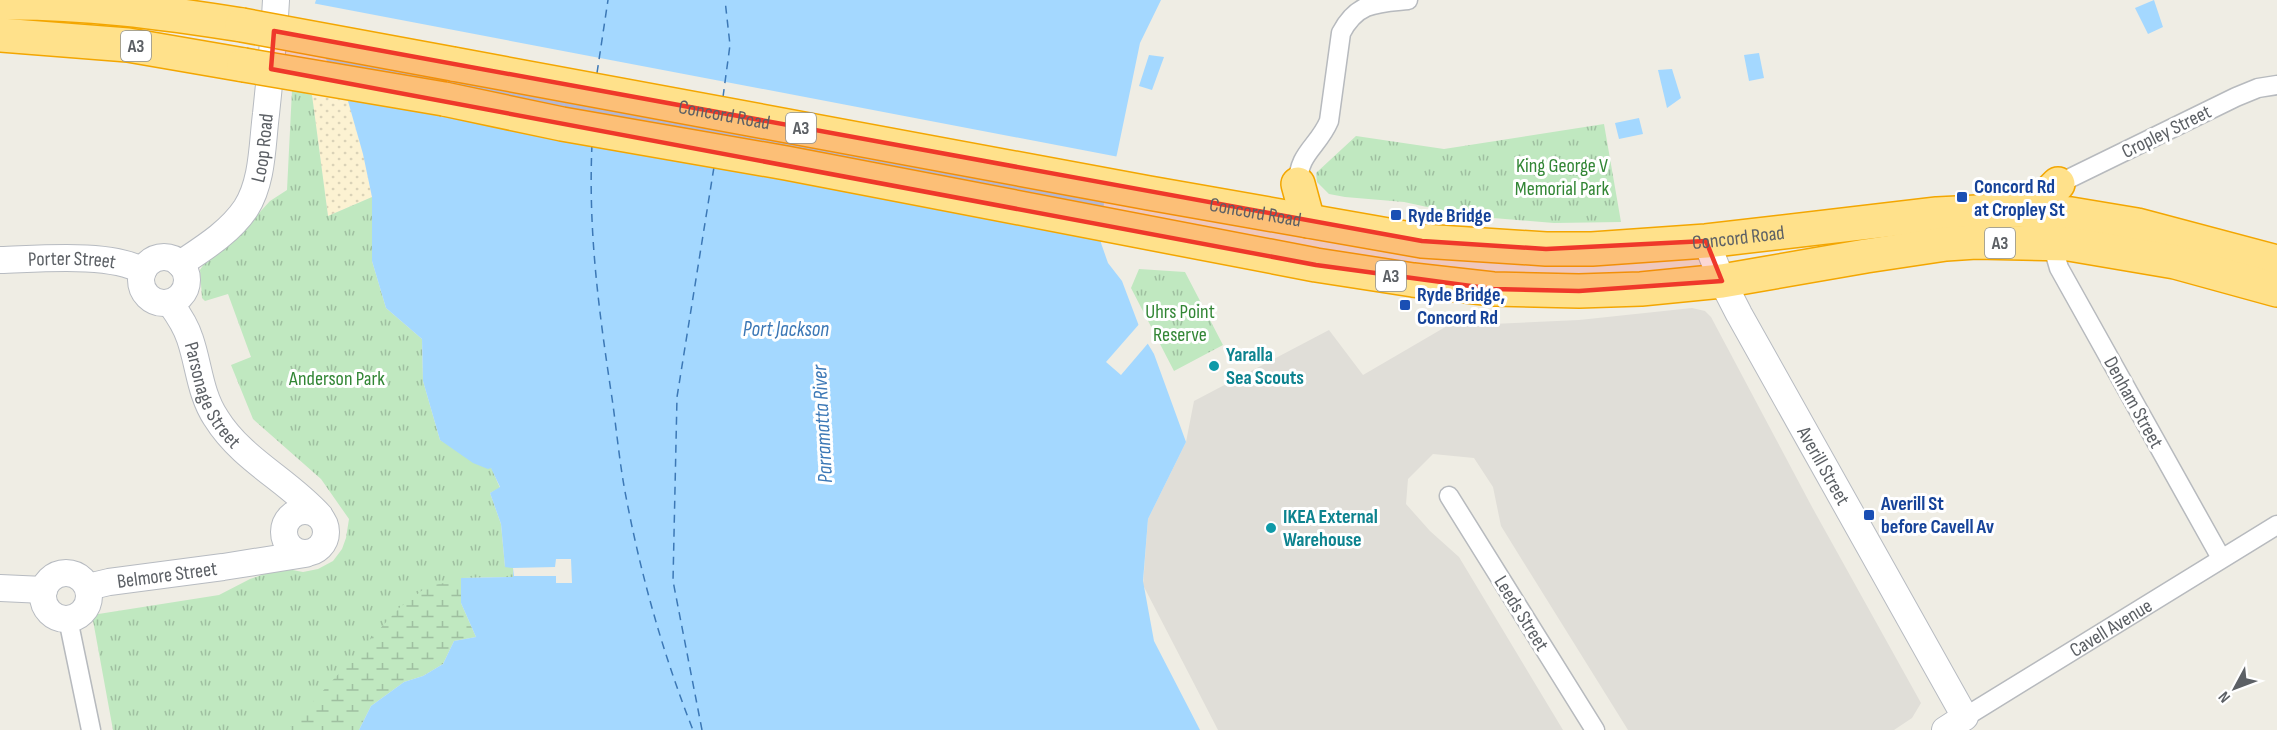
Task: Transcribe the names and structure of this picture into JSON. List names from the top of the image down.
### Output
{
  "streets": {
    "highway": ["A3", "Concord Road"],
    "main road": [
      "Loop Road",
      "Porter Street",
      "Parsonage Street",
      "Averill Street",
      "Belmore Street"
    ],
    "street": [
      "Cropley Street",
      "Denham Street",
      "Leeds Street",
      "Cavell Avenue"
    ]
  },
  "crossings": [
    ["A3", "Concord Road"],
    ["Concord Road", "Denham Street"],
    ["Concord Road", "Averill Street"],
    ["Loop Road", "Porter Street"],
    ["Loop Road", "Parsonage Street"],
    ["Porter Street", "Parsonage Street"],
    ["Parsonage Street", "Belmore Street"],
    ["Denham Street", "Cavell Avenue"],
    ["Averill Street", "Cavell Avenue"]
  ],
  "water": ["Port Jackson", "Parramatta River"],
  "parks": ["King George V Memorial Park", "Uhrs Point Reserve", "Anderson Park"],
  "places": {
    "transit": [
      "Concord Rd at Cropley St",
      "Ryde Bridge",
      "Ryde Bridge, Concord Rd",
      "Averill St before Cavell Av"
    ],
    "other": ["Yaralla Sea Scouts", "IKEA External Warehouse"]
  },
  "north": "bottom left"
}
